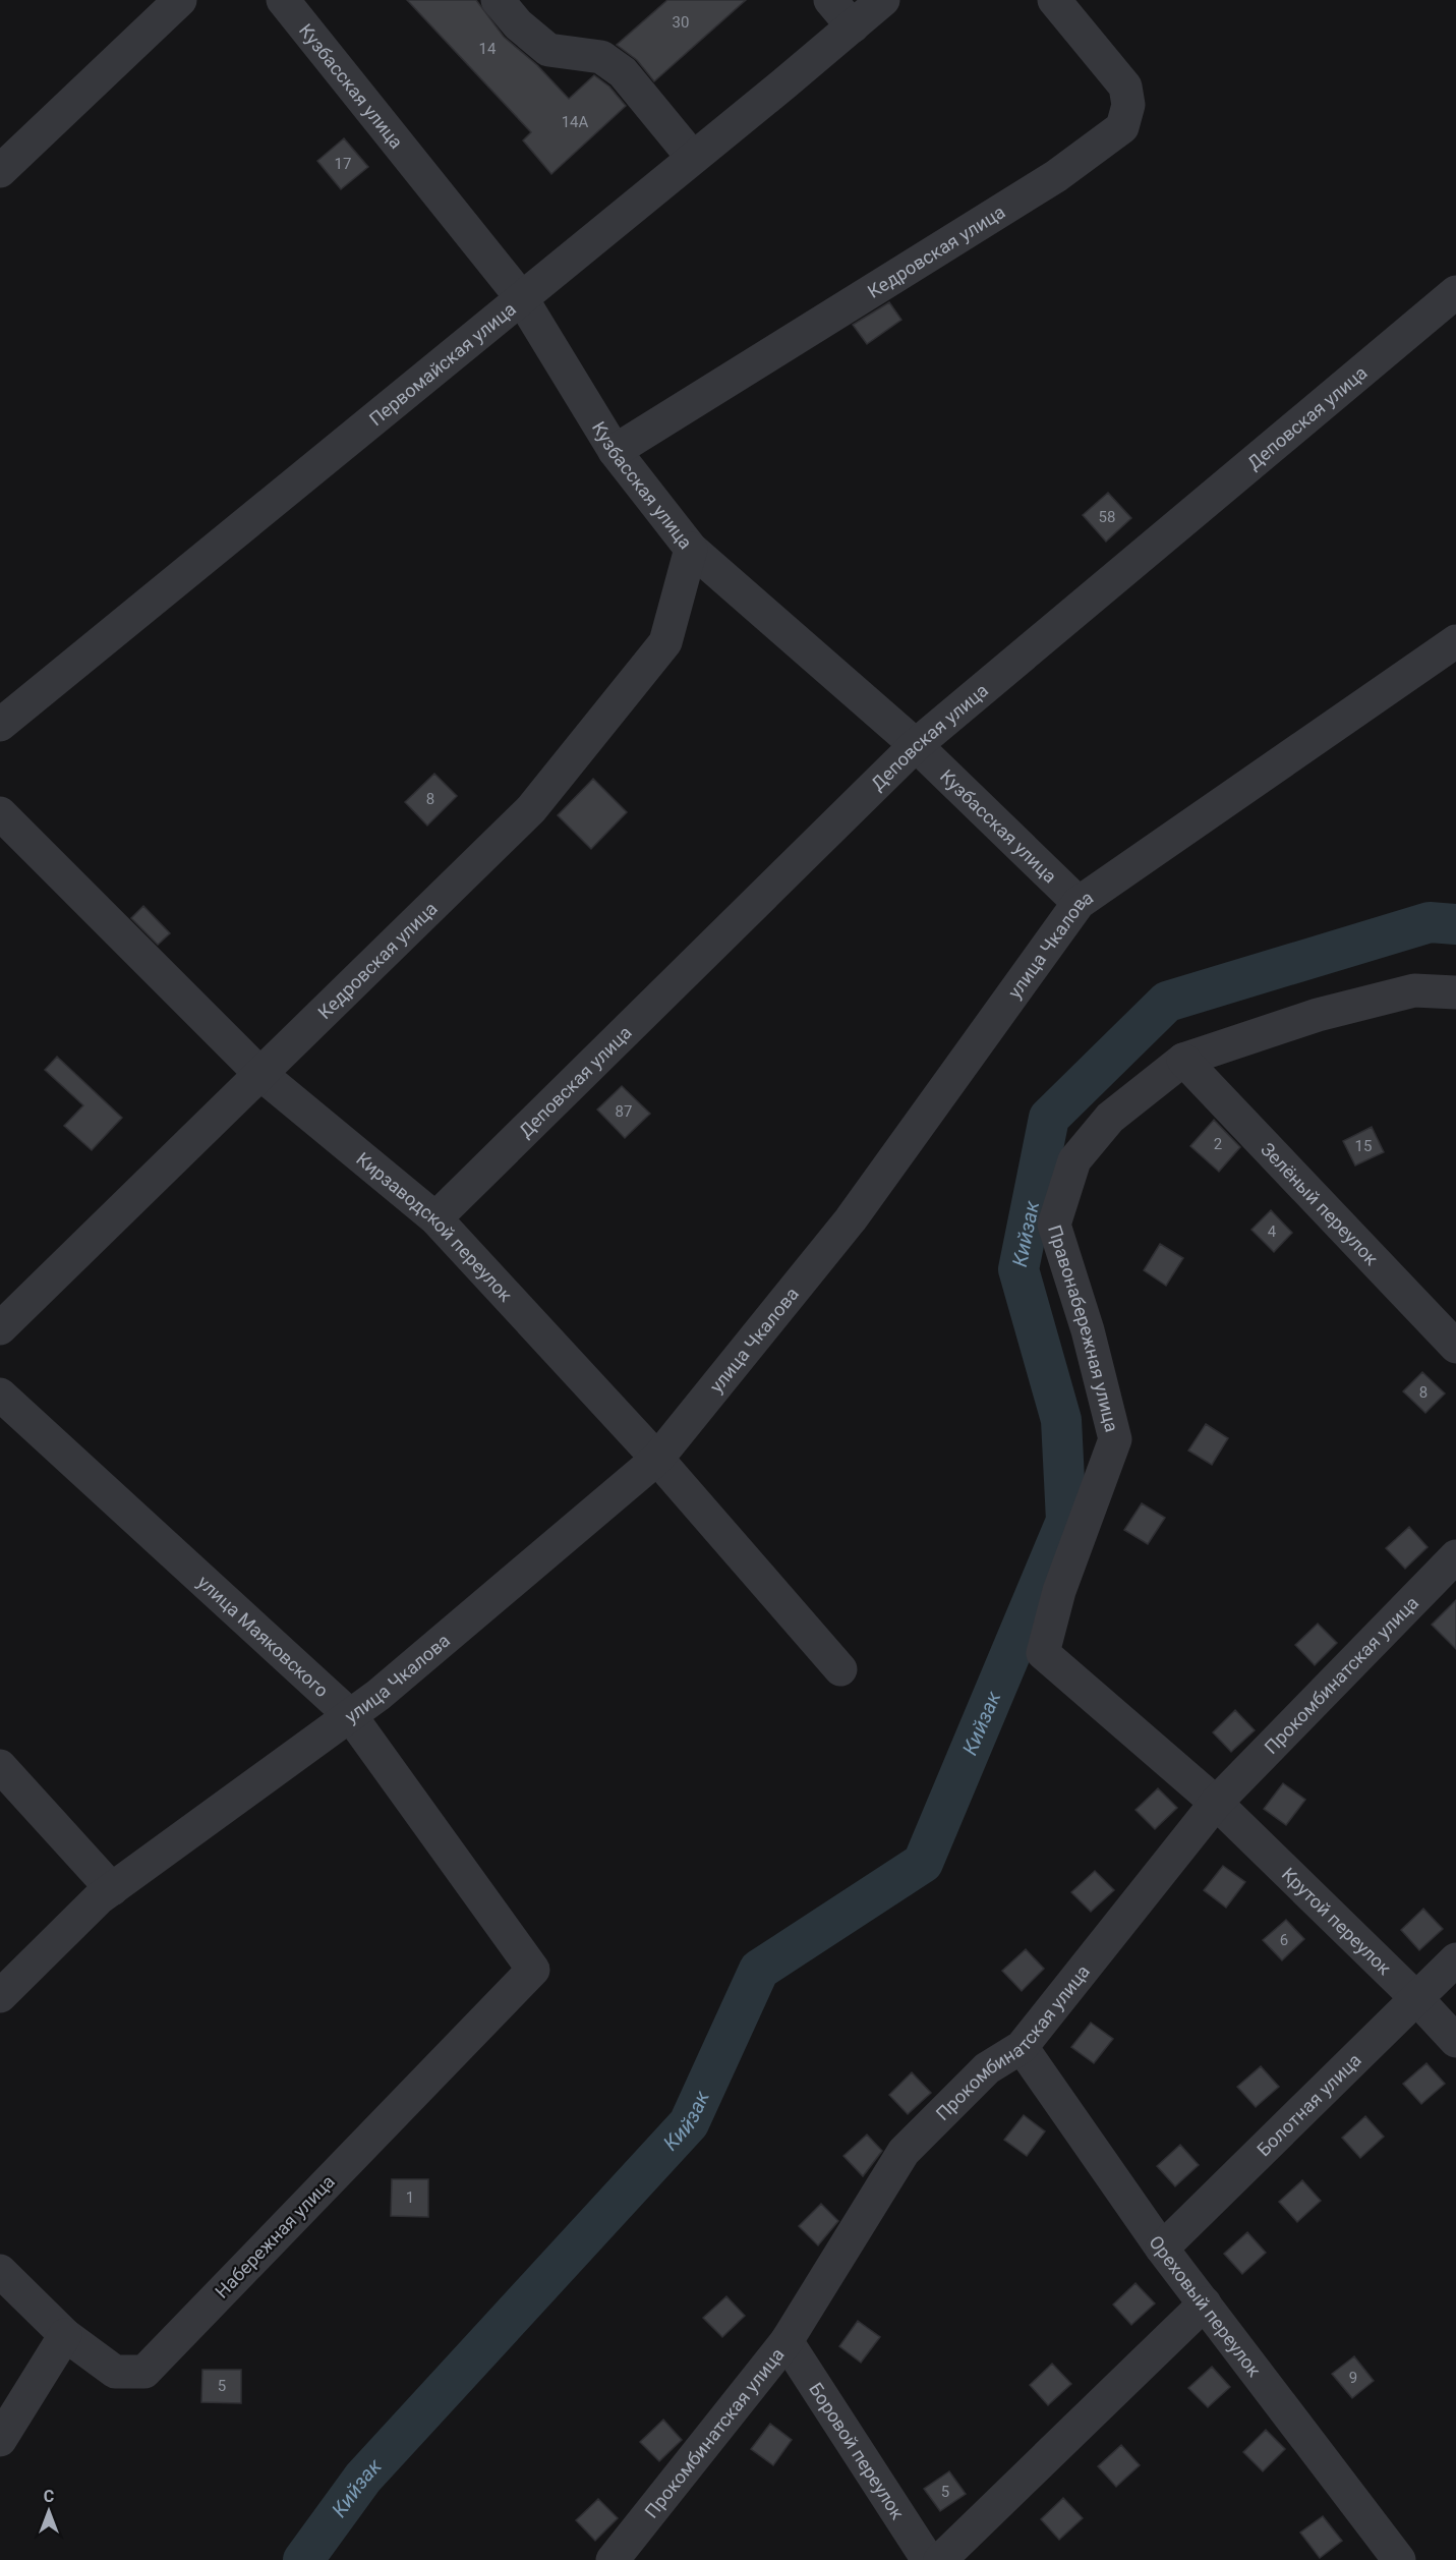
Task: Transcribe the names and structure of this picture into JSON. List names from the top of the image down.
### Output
{
  "streets": {
    "street": [
      "Кузбасская улица",
      "Кедровская улица",
      "Первомайская улица",
      "Деповская улица",
      "улица Чкалова",
      "Зелёный переулок",
      "Кирзаводской переулок",
      "Правонабережная улица",
      "улица Маяковского",
      "Прокомбинатская улица",
      "Крутой переулок",
      "Болотная улица",
      "Набережная улица",
      "Ореховый переулок",
      "Боровой переулок"
    ]
  },
  "crossings": [
    ["Кузбасская улица", "Кедровская улица"],
    ["Кузбасская улица", "Первомайская улица"],
    ["Кузбасская улица", "Деповская улица"],
    ["Кузбасская улица", "улица Чкалова"],
    ["Кедровская улица", "Кирзаводской переулок"],
    ["Деповская улица", "Кирзаводской переулок"],
    ["улица Чкалова", "Кирзаводской переулок"],
    ["улица Чкалова", "улица Маяковского"],
    ["Зелёный переулок", "Правонабережная улица"],
    ["Правонабережная улица", "Прокомбинатская улица"],
    ["Правонабережная улица", "Крутой переулок"],
    ["улица Маяковского", "Набережная улица"],
    ["Прокомбинатская улица", "Крутой переулок"],
    ["Прокомбинатская улица", "Ореховый переулок"],
    ["Прокомбинатская улица", "Боровой переулок"],
    ["Крутой переулок", "Болотная улица"],
    ["Болотная улица", "Ореховый переулок"]
  ],
  "water": ["Кийзак"],
  "house_numbers": [
    "30",
    "14",
    "14А",
    "17",
    "58",
    "8",
    "87",
    "2",
    "15",
    "4",
    "8",
    "6",
    "1",
    "9",
    "5",
    "5"
  ],
  "north": "top"
}
